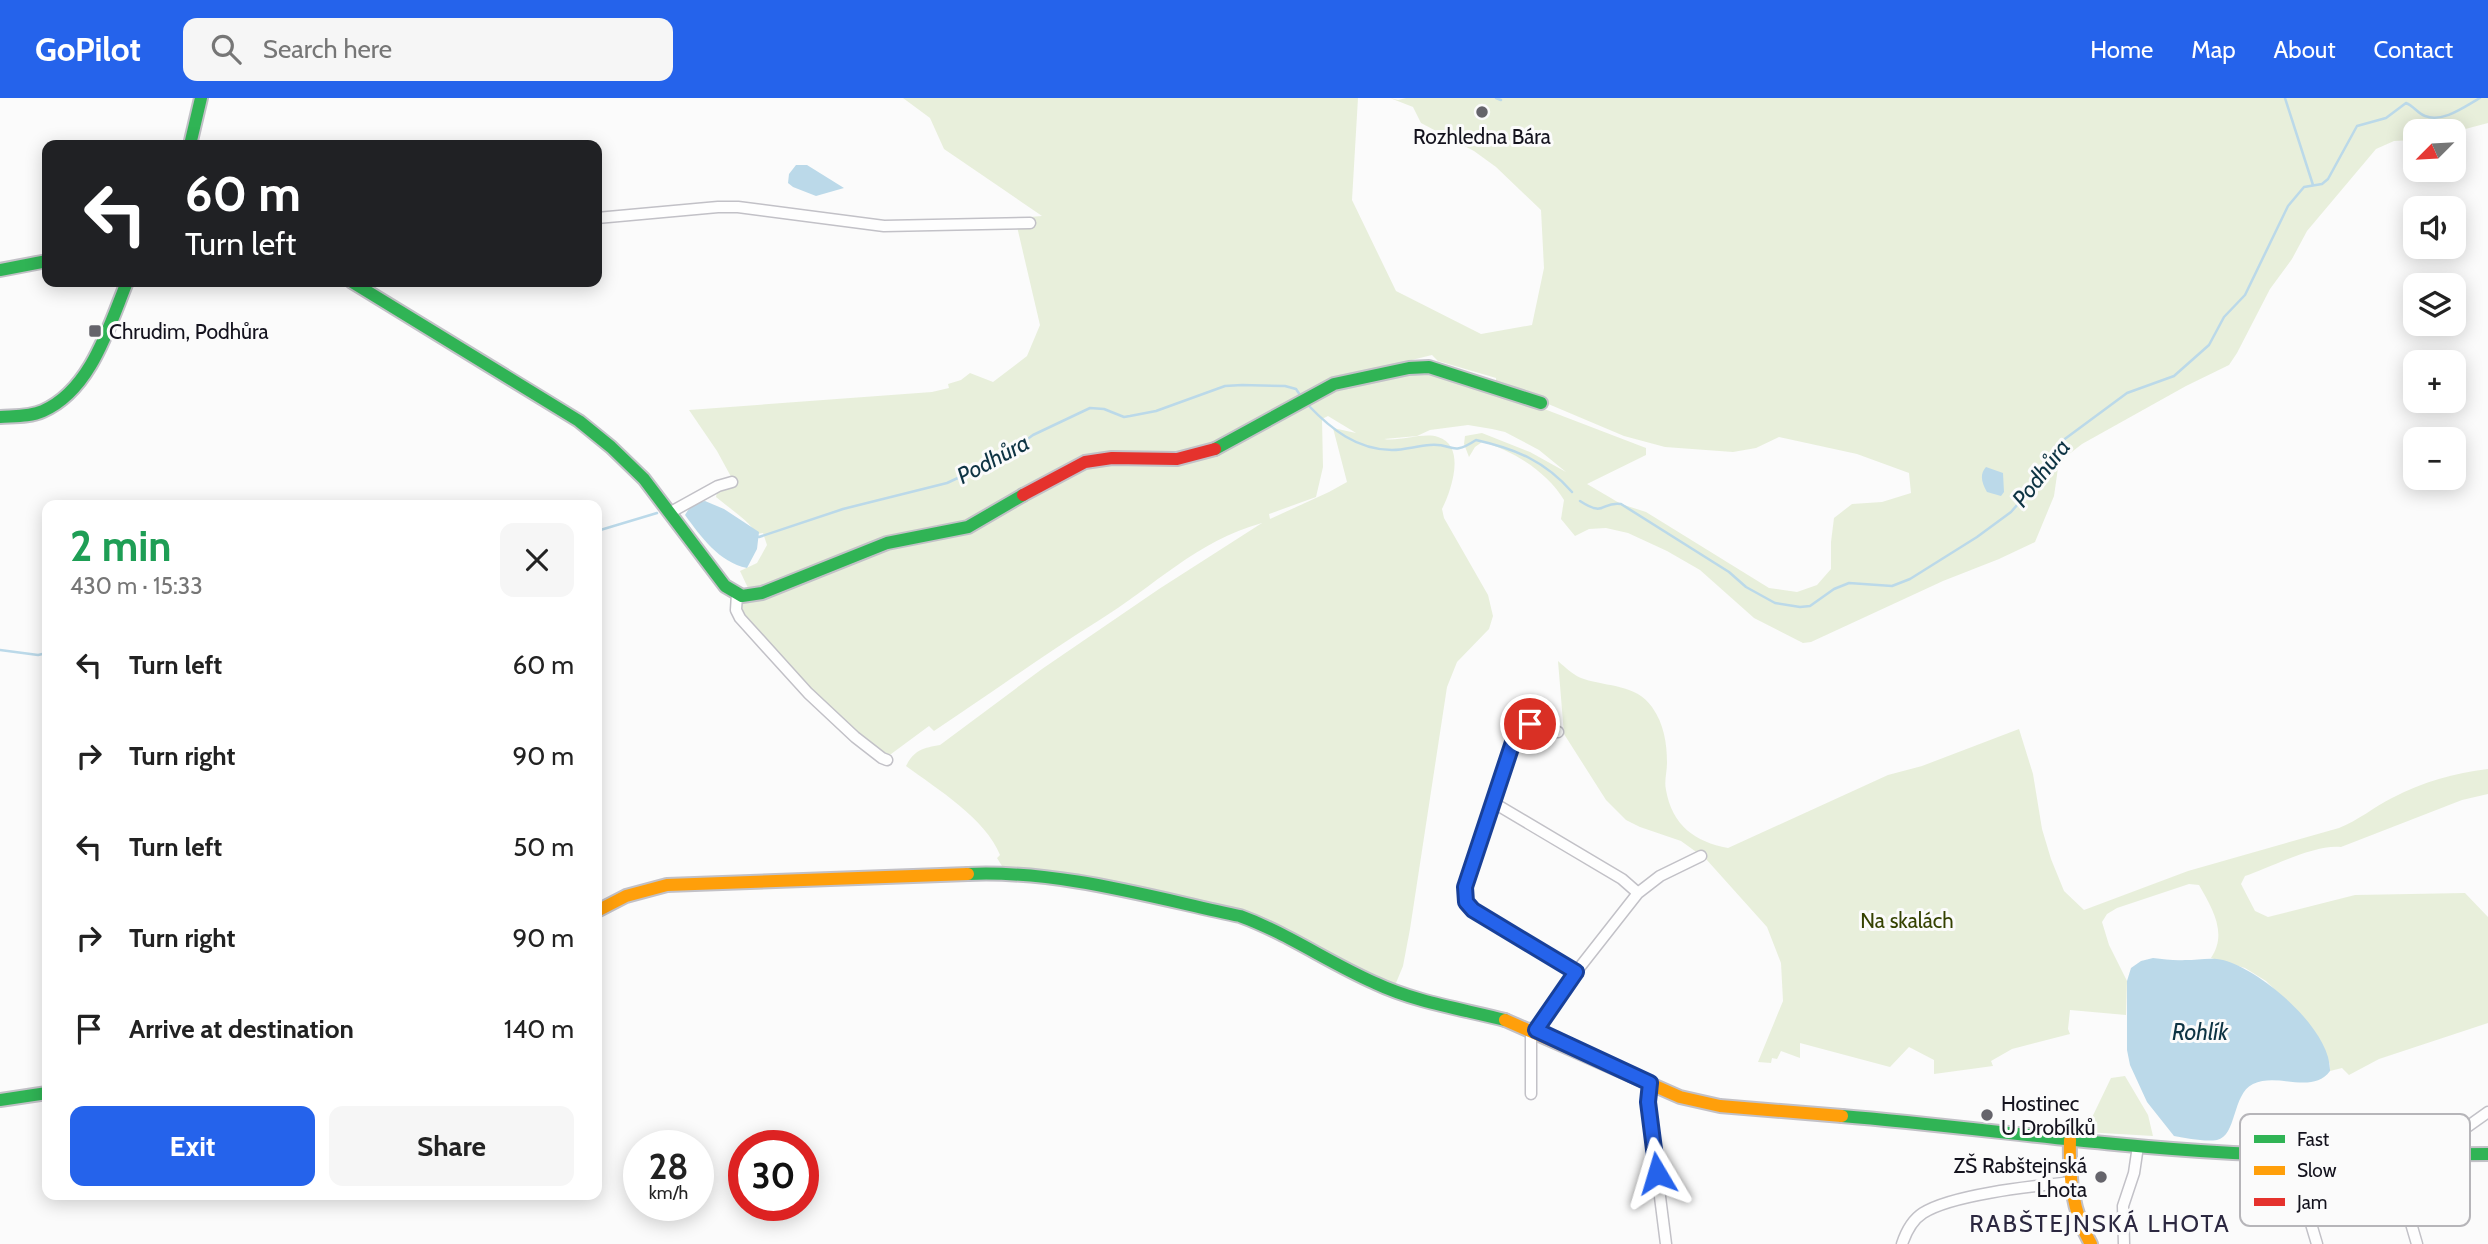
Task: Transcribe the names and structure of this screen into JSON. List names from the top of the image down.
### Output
{
  "districts": ["RABŠTEJNSKÁ LHOTA"],
  "water": ["Podhůra", "Rohlík"],
  "parks": ["Na skalách"],
  "places": {
    "other": ["Rozhledna Bára", "Hostinec U Drobílků", "ZŠ Rabštejnská Lhota"],
    "transit": ["Chrudim, Podhůra"]
  },
  "legend": ["Fast", "Slow", "Jam"],
  "north": "bottom left",
  "page": {
    "header": "GoPilot",
    "search": "Search here",
    "nav": [
      "Home",
      "Map",
      "About",
      "Contact"
    ],
    "map_buttons": ["+", "−"],
    "turn": ["60 m", "Turn left"],
    "heading": ["2 min", "430 m · 15:33"],
    "list": [
      {
        "name": "Turn left",
        "value": "60 m"
      },
      {
        "name": "Turn right",
        "value": "90 m"
      },
      {
        "name": "Turn left",
        "value": "50 m"
      },
      {
        "name": "Turn right",
        "value": "90 m"
      },
      {
        "name": "Arrive at destination",
        "value": "140 m"
      }
    ],
    "buttons": ["Exit", "Share"],
    "speed": "28 km/h",
    "limit": "30"
  }
}
